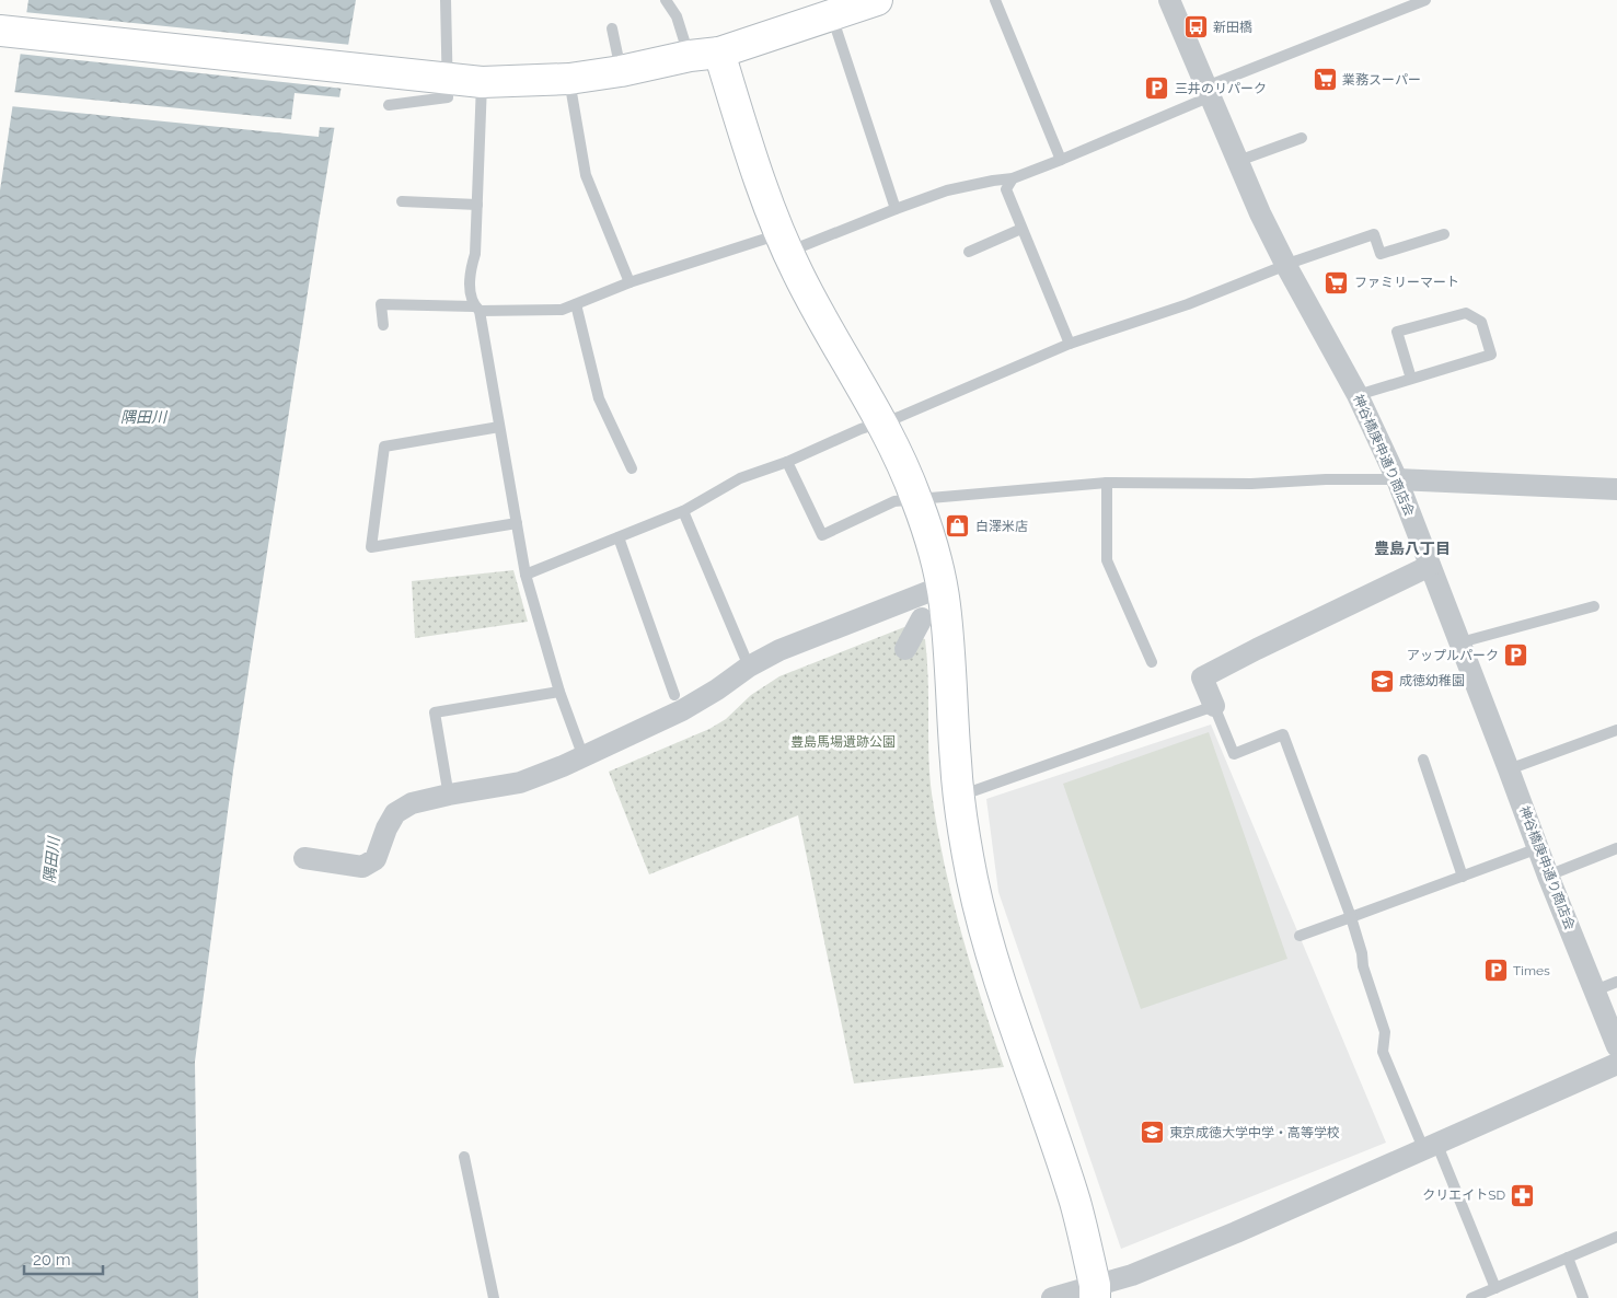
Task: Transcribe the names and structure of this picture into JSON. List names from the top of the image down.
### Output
{
  "streets": {
    "street": ["神谷橋庚申通り商店会"]
  },
  "districts": ["豊島八丁目"],
  "water": ["隅田川"],
  "parks": ["豊島馬場遺跡公園"],
  "places": {
    "bus stop": ["新田橋"],
    "supermarket": ["業務スーパー", "ファミリーマート"],
    "parking": ["三井のリパーク", "アップルパーク", "Times"],
    "shop": ["白澤米店"],
    "school or university": ["成徳幼稚園", "東京成徳大学中学・高等学校"],
    "pharmacy": ["クリエイトSD"]
  },
  "scale_bar": "20 m"
}
